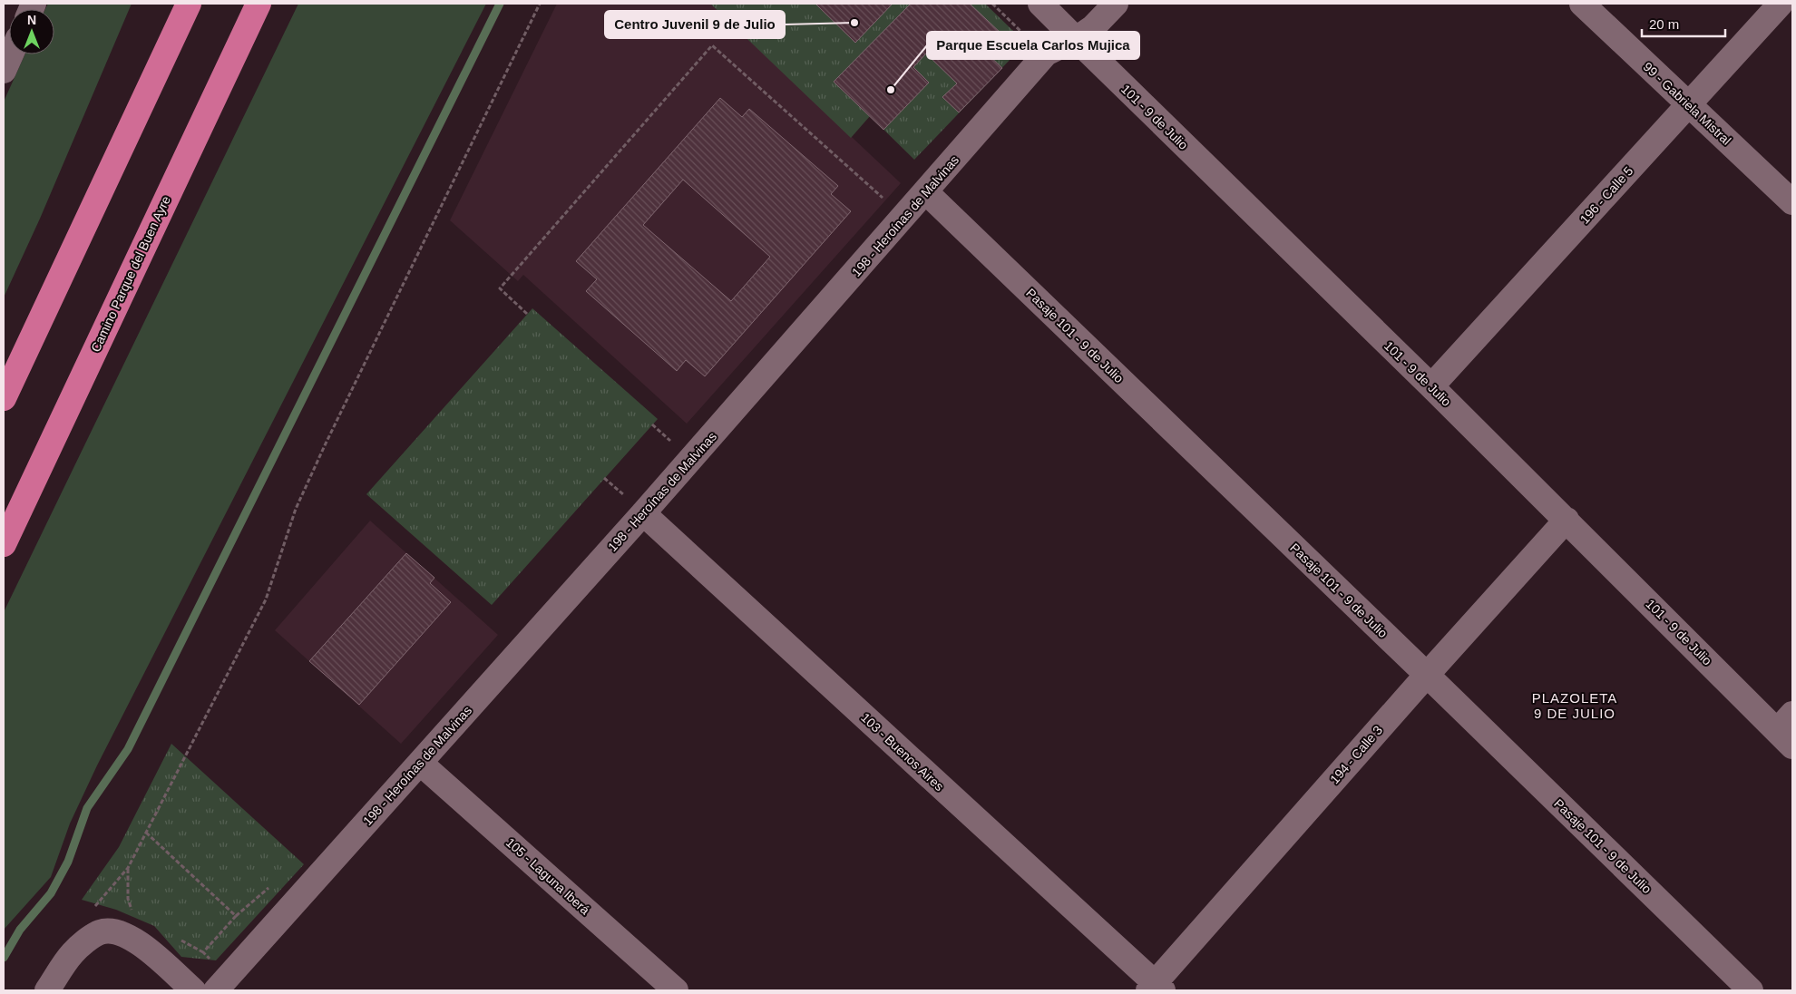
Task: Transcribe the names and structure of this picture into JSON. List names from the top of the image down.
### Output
{
  "streets": {
    "highway": ["Camino Parque del Buen Ayre"],
    "street": [
      "99 - Gabriela Mistral",
      "101 - 9 de Julio",
      "196 - Calle 5",
      "198 - Heroínas de Malvinas",
      "Pasaje 101 - 9 de Julio",
      "103 - Buenos Aires",
      "194 - Calle 3",
      "105 - Laguna Iberá"
    ]
  },
  "crossings": [
    ["99 - Gabriela Mistral", "196 - Calle 5"],
    ["101 - 9 de Julio", "196 - Calle 5"],
    ["101 - 9 de Julio", "198 - Heroínas de Malvinas"],
    ["101 - 9 de Julio", "194 - Calle 3"],
    ["198 - Heroínas de Malvinas", "Pasaje 101 - 9 de Julio"],
    ["198 - Heroínas de Malvinas", "103 - Buenos Aires"],
    ["198 - Heroínas de Malvinas", "105 - Laguna Iberá"],
    ["Pasaje 101 - 9 de Julio", "194 - Calle 3"],
    ["103 - Buenos Aires", "194 - Calle 3"]
  ],
  "districts": ["PLAZOLETA 9 DE JULIO"],
  "places": ["Centro Juvenil 9 de Julio", "Parque Escuela Carlos Mujica"],
  "scale_bar": "20 m",
  "north": "top"
}
